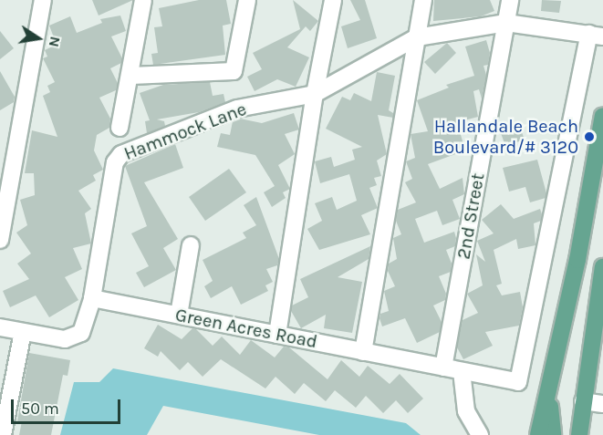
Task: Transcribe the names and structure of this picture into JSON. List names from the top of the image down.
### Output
{
  "streets": {
    "street": ["Hammock Lane", "2nd Street", "Green Acres Road"]
  },
  "crossings": [
    ["Hammock Lane", "2nd Street"],
    ["Hammock Lane", "Green Acres Road"],
    ["2nd Street", "Green Acres Road"]
  ],
  "places": ["Hallandale Beach Boulevard/# 3120"],
  "scale_bar": "50 m",
  "north": "right"
}
